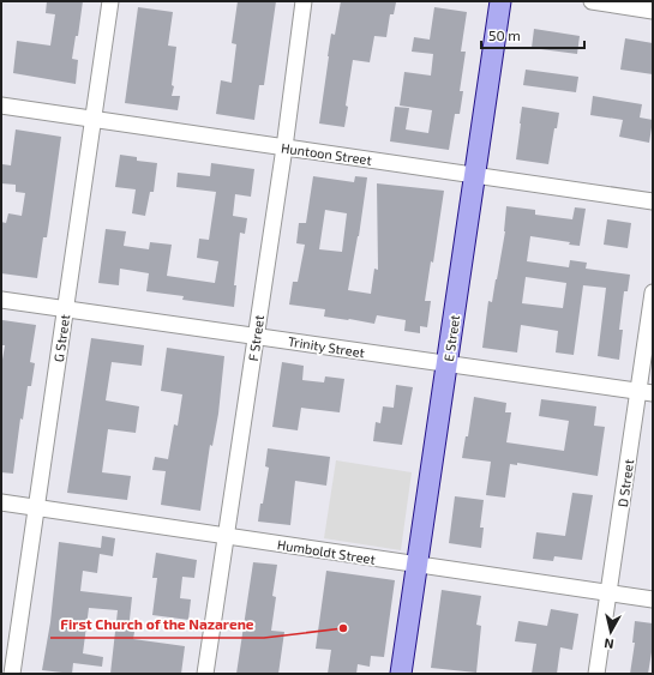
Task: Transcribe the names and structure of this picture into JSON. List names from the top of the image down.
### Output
{
  "streets": {
    "main road": ["E Street"],
    "street": [
      "Huntoon Street",
      "G Street",
      "F Street",
      "Trinity Street",
      "D Street",
      "Humboldt Street"
    ]
  },
  "crossings": [
    ["Huntoon Street", "G Street"],
    ["Huntoon Street", "F Street"],
    ["Huntoon Street", "E Street"],
    ["G Street", "Trinity Street"],
    ["G Street", "Humboldt Street"],
    ["F Street", "Trinity Street"],
    ["F Street", "Humboldt Street"],
    ["E Street", "Trinity Street"],
    ["E Street", "Humboldt Street"],
    ["Trinity Street", "D Street"],
    ["D Street", "Humboldt Street"]
  ],
  "places": ["First Church of the Nazarene"],
  "scale_bar": "50 m",
  "north": "bottom"
}
